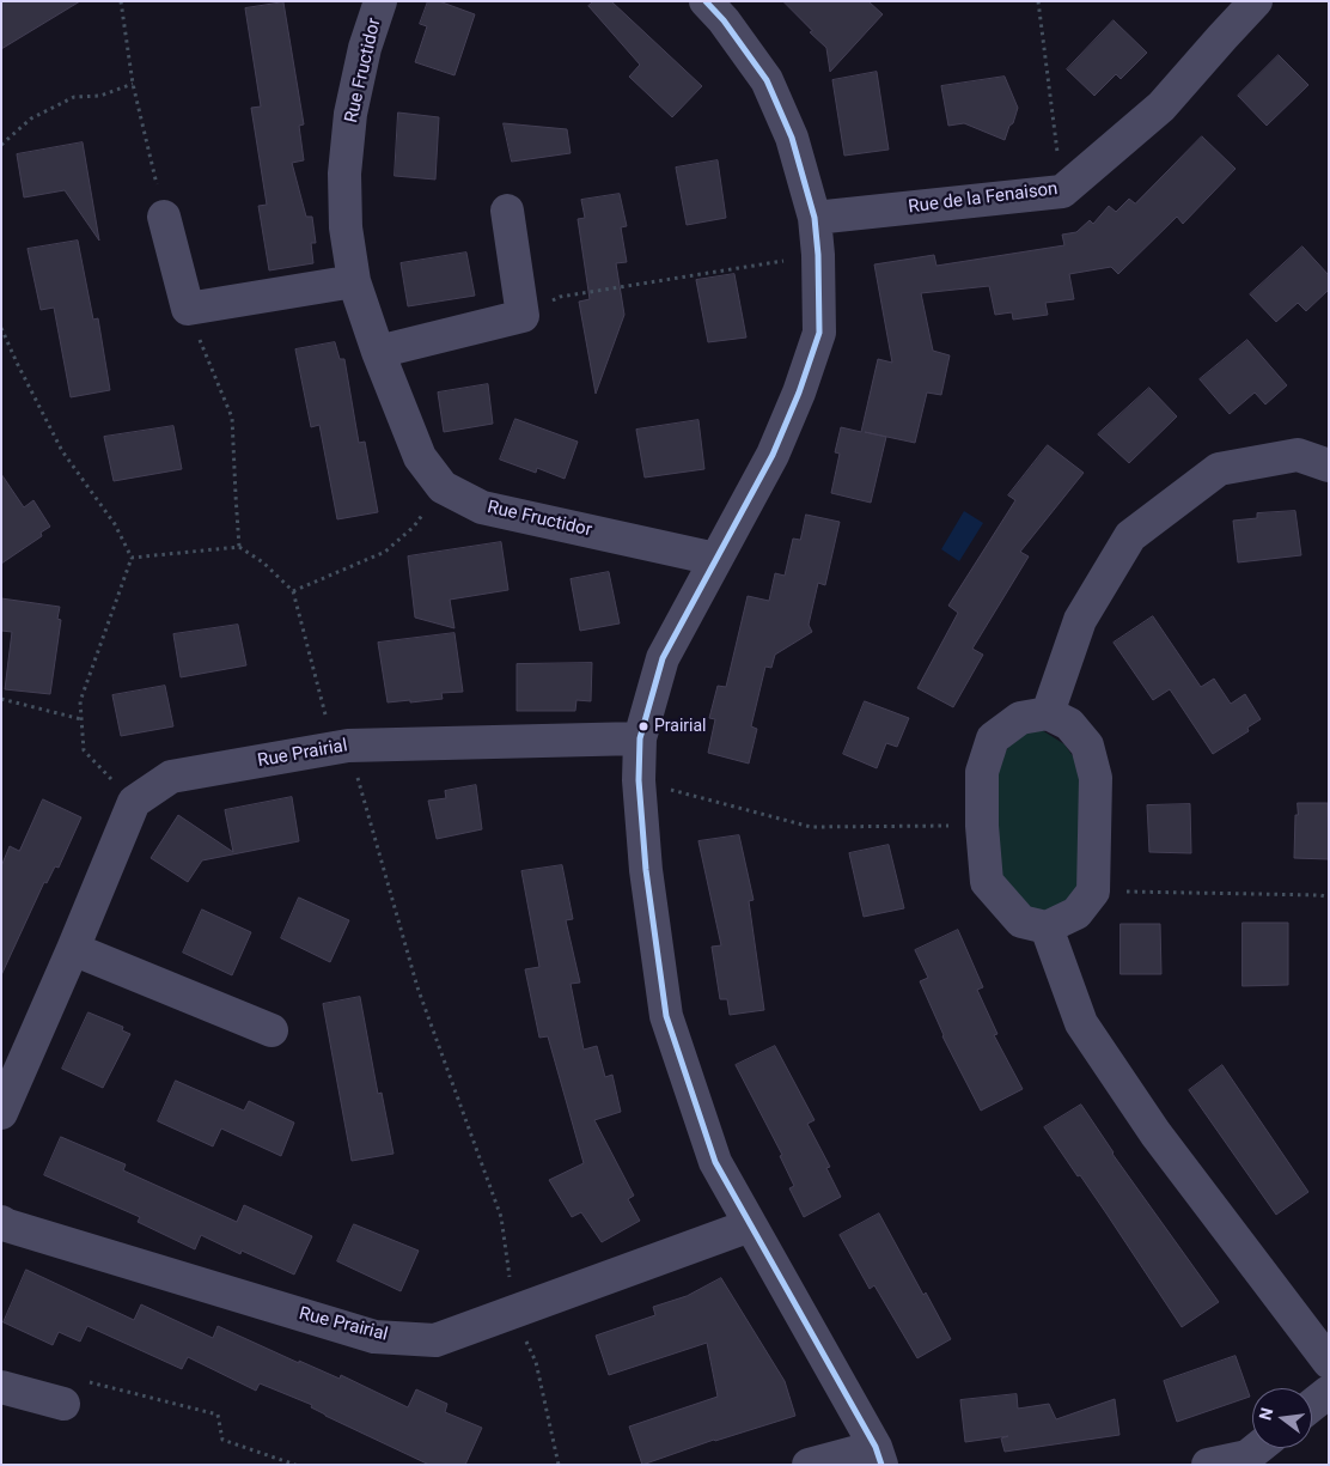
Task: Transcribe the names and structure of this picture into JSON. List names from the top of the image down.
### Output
{
  "streets": {
    "street": ["Rue Fructidor", "Rue de la Fenaison", "Rue Prairial"]
  },
  "places": ["Prairial"],
  "north": "left"
}
